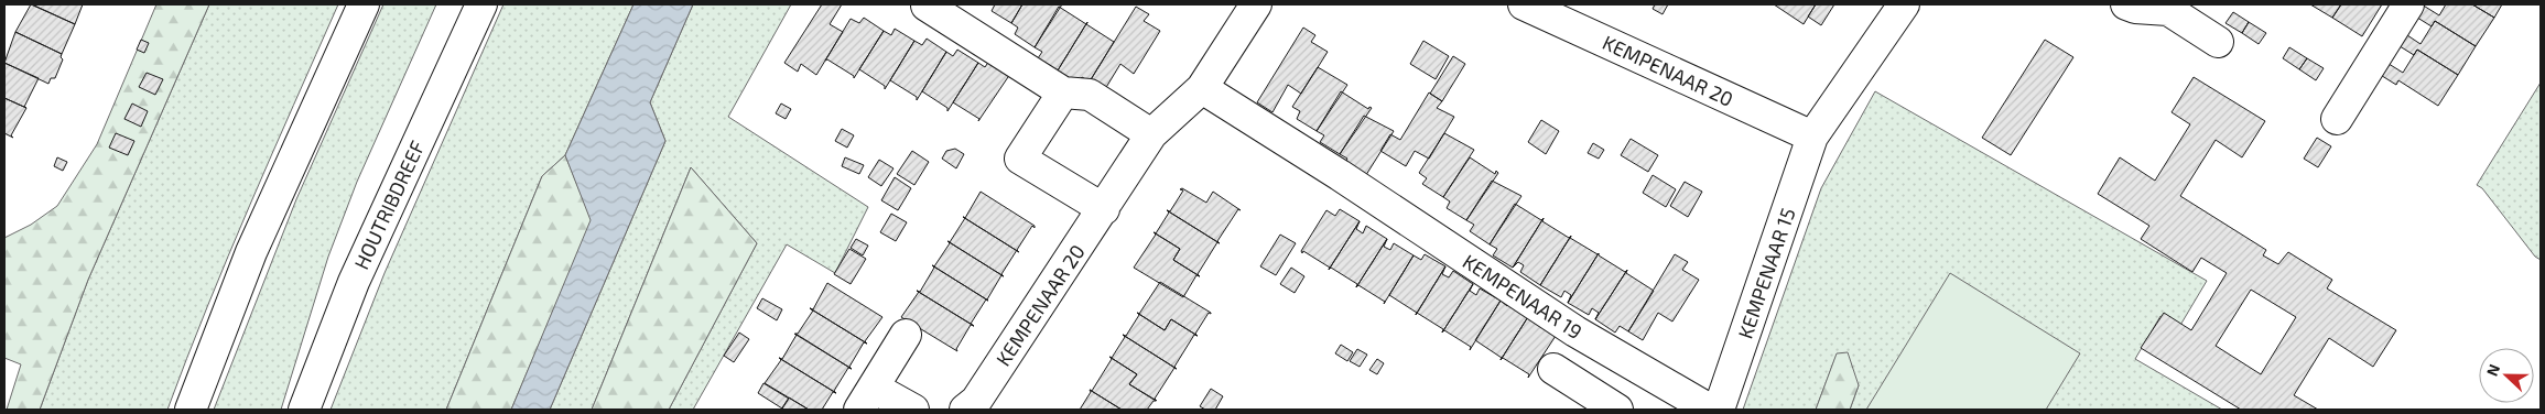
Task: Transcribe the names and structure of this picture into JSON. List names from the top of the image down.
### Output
{
  "streets": {
    "street": [
      "KEMPENAAR 20",
      "HOUTRIBDREEF",
      "KEMPENAAR 15",
      "KEMPENAAR 19"
    ]
  },
  "crossings": [
    ["KEMPENAAR 20", "KEMPENAAR 15"],
    ["KEMPENAAR 20", "KEMPENAAR 19"]
  ],
  "north": "left"
}
